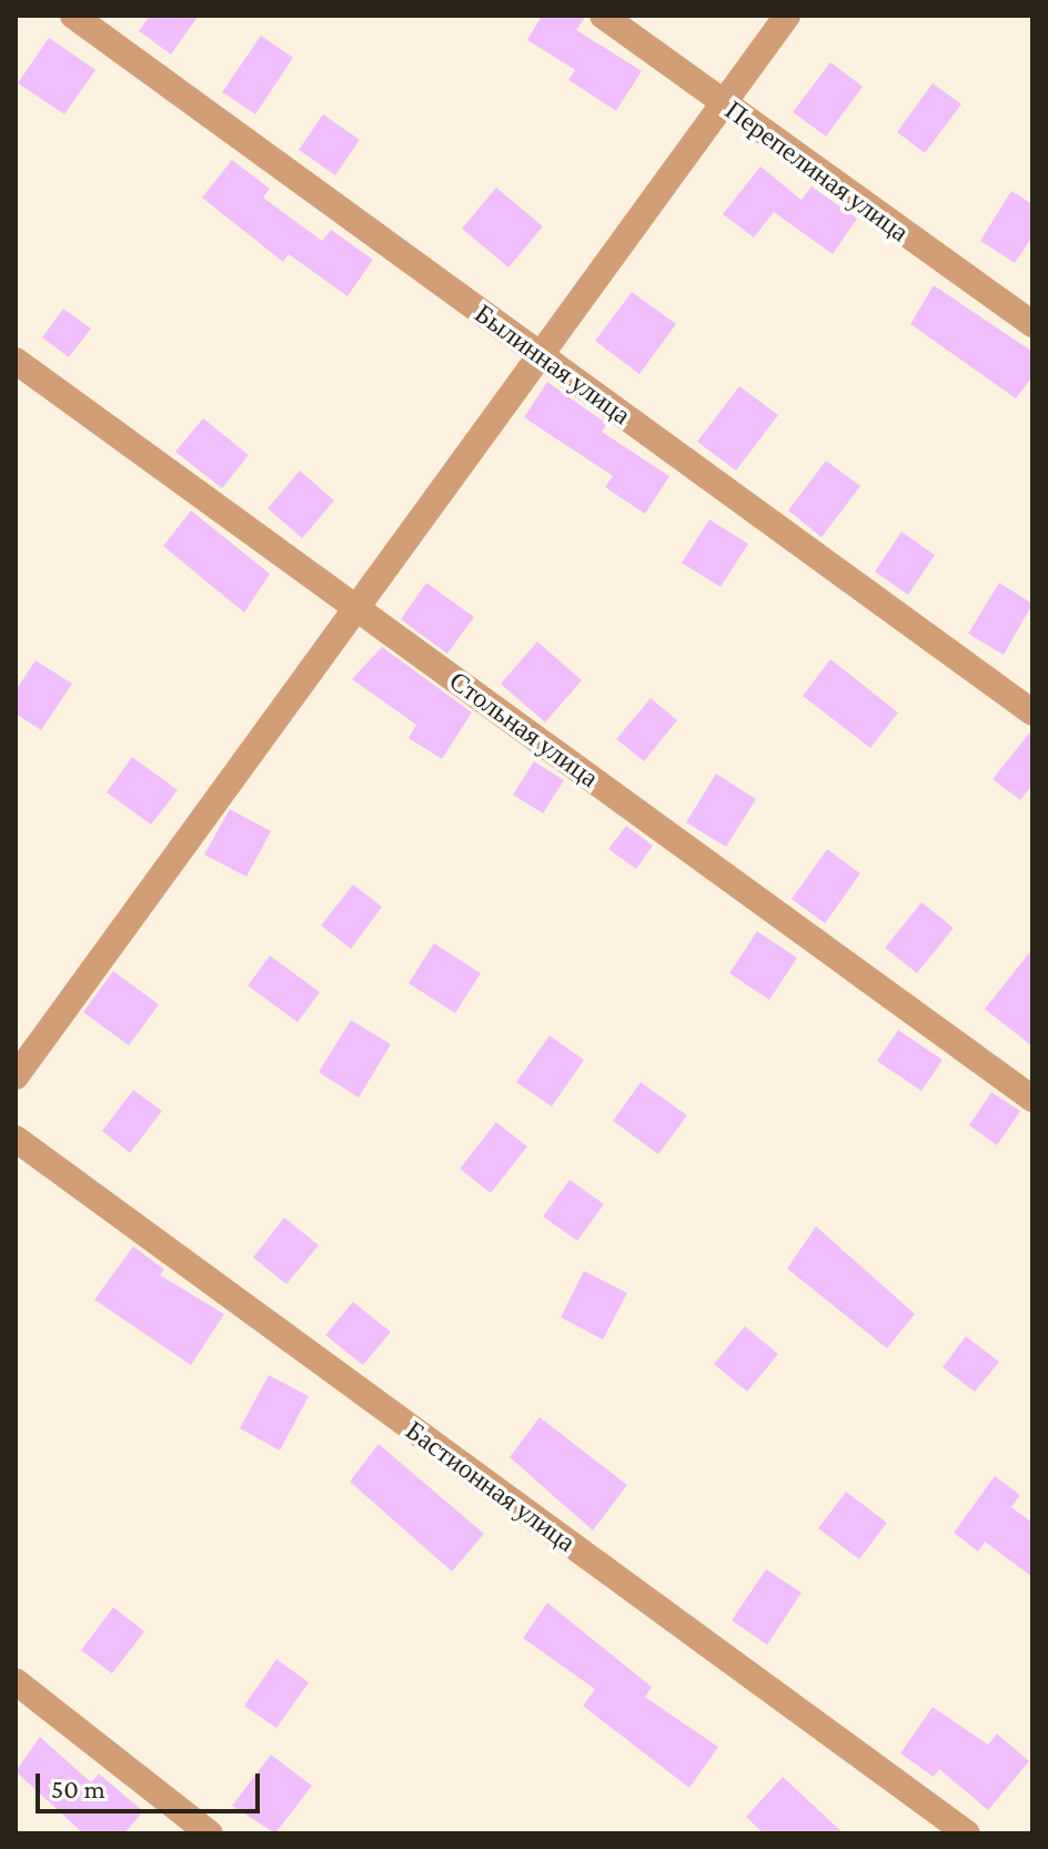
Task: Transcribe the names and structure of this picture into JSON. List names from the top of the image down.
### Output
{
  "streets": {
    "street": [
      "Перепелиная улица",
      "Былинная улица",
      "Стольная улица",
      "Бастионная улица"
    ]
  },
  "scale_bar": "50 m"
}
